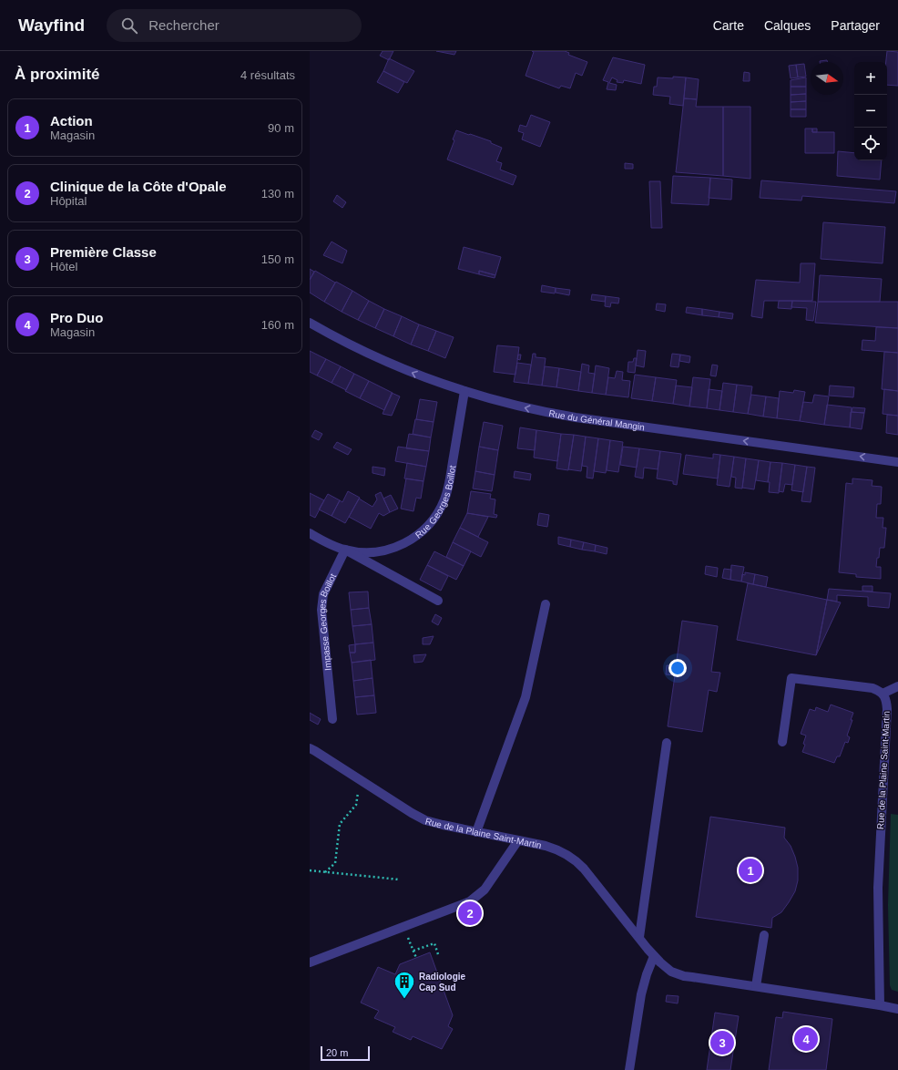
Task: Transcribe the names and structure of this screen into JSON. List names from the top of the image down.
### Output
{
  "streets": {
    "street": [
      "Rue du Général Mangin",
      "Rue Georges Boillot",
      "Impasse Georges Boillot",
      "Rue de la Plaine Saint-Martin"
    ]
  },
  "crossings": [
    ["Rue du Général Mangin", "Rue Georges Boillot"],
    ["Rue Georges Boillot", "Impasse Georges Boillot"]
  ],
  "one_way": ["Rue du Général Mangin"],
  "places": {
    "building": ["Radiologie Cap Sud"]
  },
  "scale_bar": "20 m",
  "north": "right",
  "page": {
    "header": "Wayfind",
    "search": "Rechercher",
    "nav": ["Carte", "Calques", "Partager"],
    "heading": ["À proximité", "4 résultats"],
    "map_buttons": ["+", "−"],
    "list": [
      {
        "mark": "1",
        "name": "Action",
        "note": "Magasin",
        "value": "90 m"
      },
      {
        "mark": "2",
        "name": "Clinique de la Côte d'Opale",
        "note": "Hôpital",
        "value": "130 m"
      },
      {
        "mark": "3",
        "name": "Première Classe",
        "note": "Hôtel",
        "value": "150 m"
      },
      {
        "mark": "4",
        "name": "Pro Duo",
        "note": "Magasin",
        "value": "160 m"
      }
    ],
    "pins": [
      "1",
      "2",
      "4",
      "3"
    ],
    "scale": "20 m"
  }
}
